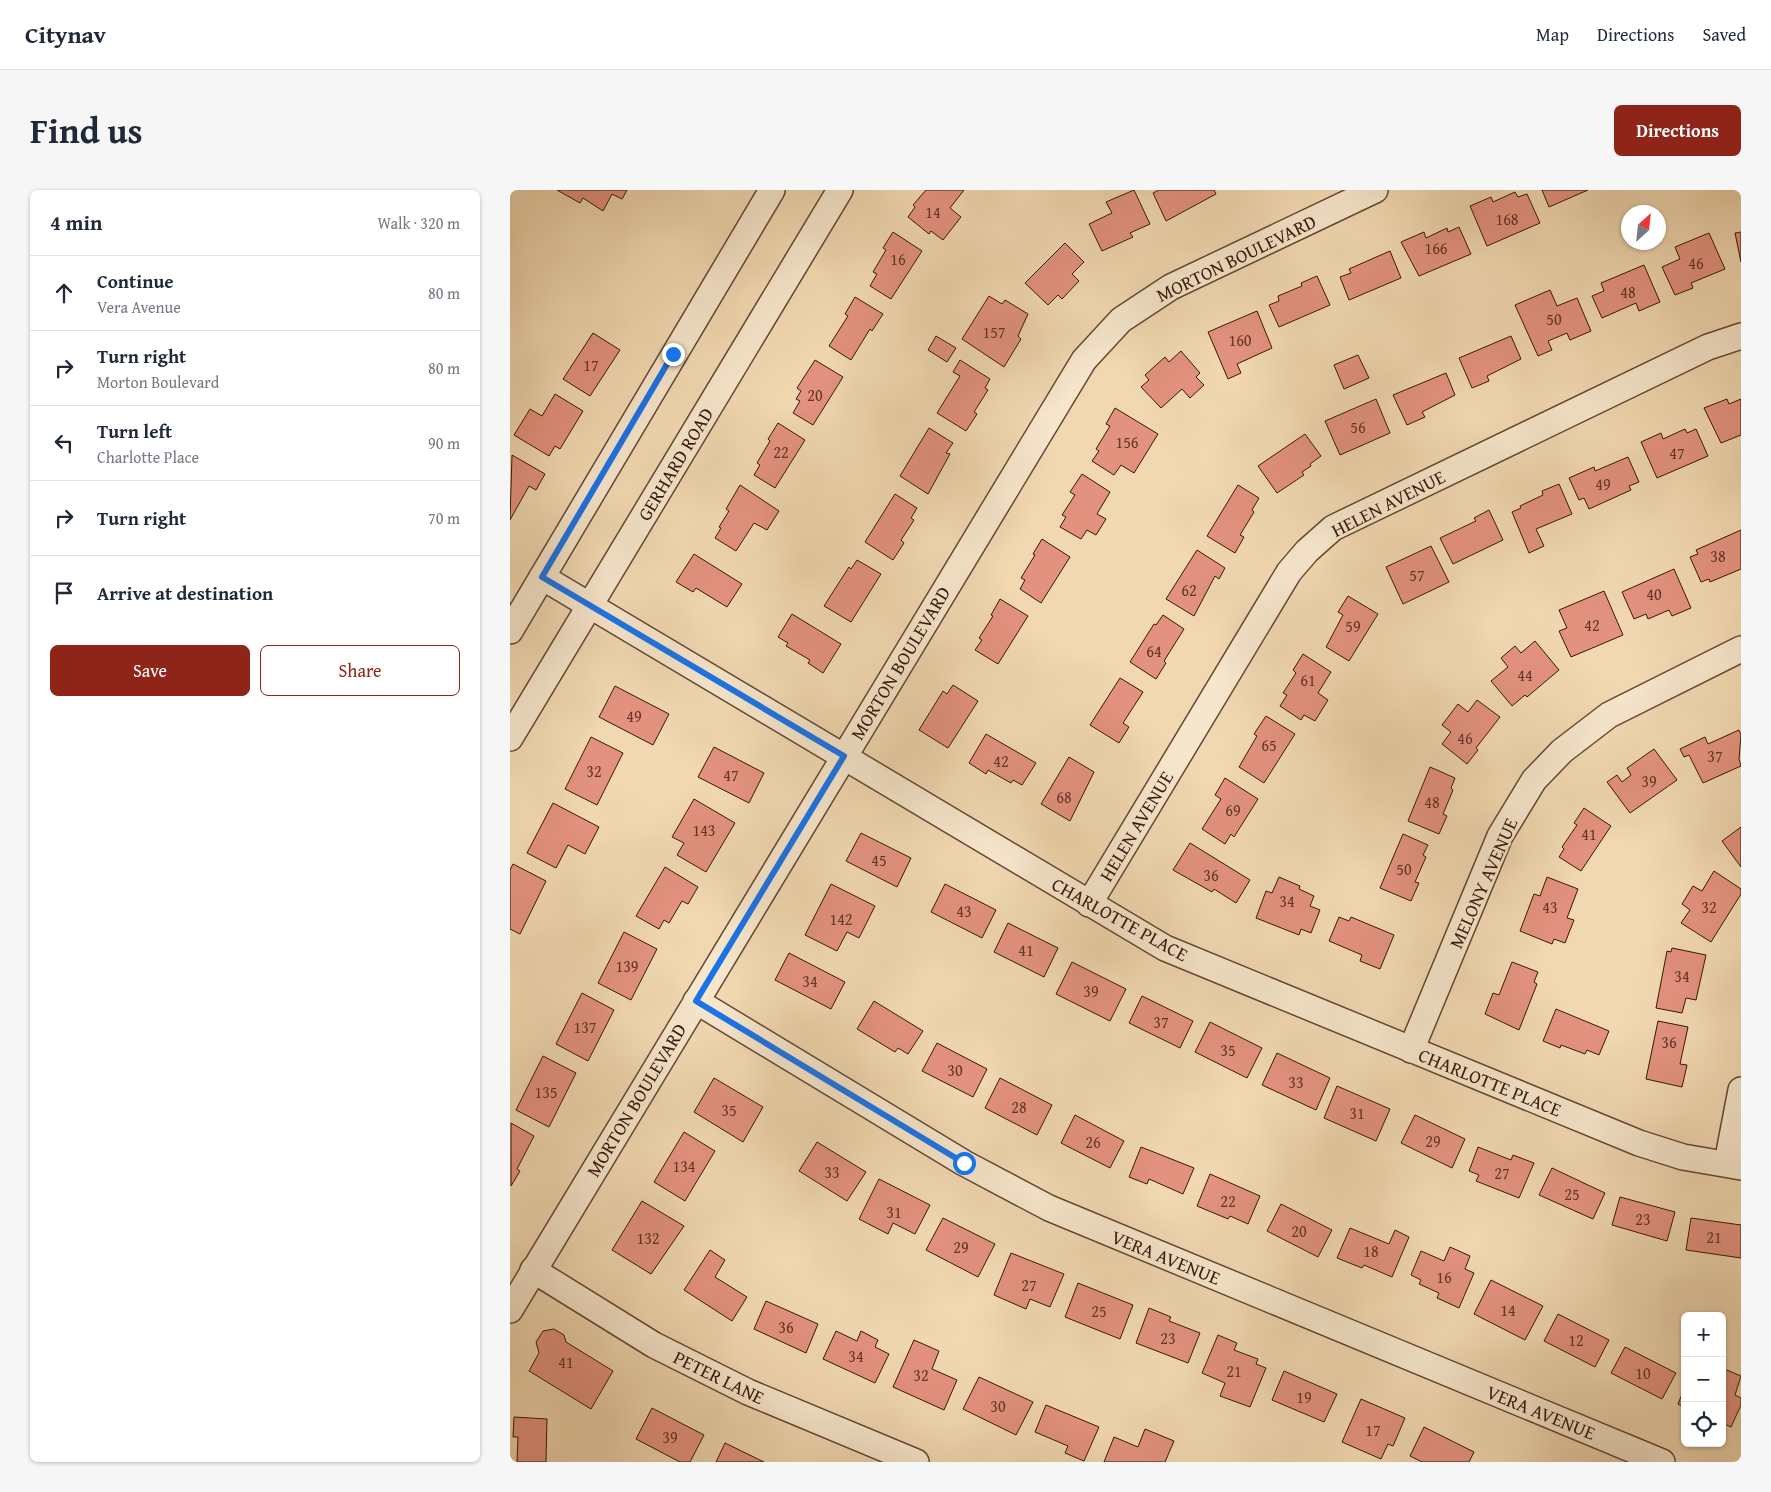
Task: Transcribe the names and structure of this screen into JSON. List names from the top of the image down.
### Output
{
  "streets": {
    "street": [
      "MORTON BOULEVARD",
      "GERHARD ROAD",
      "HELEN AVENUE",
      "MELONY AVENUE",
      "CHARLOTTE PLACE",
      "VERA AVENUE",
      "PETER LANE"
    ]
  },
  "crossings": [
    ["MORTON BOULEVARD", "CHARLOTTE PLACE"],
    ["MORTON BOULEVARD", "VERA AVENUE"],
    ["MORTON BOULEVARD", "PETER LANE"],
    ["GERHARD ROAD", "CHARLOTTE PLACE"],
    ["HELEN AVENUE", "CHARLOTTE PLACE"],
    ["MELONY AVENUE", "CHARLOTTE PLACE"]
  ],
  "house_numbers": [
    "14",
    "168",
    "166",
    "16",
    "46",
    "48",
    "50",
    "157",
    "160",
    "17",
    "20",
    "56",
    "156",
    "22",
    "47",
    "49",
    "38",
    "57",
    "62",
    "40",
    "42",
    "59",
    "64",
    "44",
    "61",
    "49",
    "46",
    "65",
    "37",
    "42",
    "32",
    "47",
    "39",
    "68",
    "48",
    "69",
    "143",
    "41",
    "45",
    "50",
    "36",
    "34",
    "43",
    "32",
    "43",
    "142",
    "41",
    "139",
    "34",
    "34",
    "39",
    "37",
    "137",
    "36",
    "35",
    "30",
    "33",
    "135",
    "28",
    "35",
    "31",
    "29",
    "26",
    "134",
    "33",
    "27",
    "25",
    "22",
    "31",
    "23",
    "20",
    "21",
    "132",
    "29",
    "18",
    "16",
    "27",
    "14",
    "25",
    "36",
    "23",
    "12",
    "34",
    "41",
    "21",
    "10",
    "32",
    "19",
    "30",
    "17",
    "39"
  ],
  "north": "top right",
  "page": {
    "header": "Citynav",
    "nav": ["Map", "Directions", "Saved"],
    "title": "Find us",
    "buttons": [
      "Directions",
      ["Save", "Share"]
    ],
    "heading": ["4 min", "Walk · 320 m"],
    "list": [
      ["Continue", "Vera Avenue", "80 m"],
      ["Turn right", "Morton Boulevard", "80 m"],
      ["Turn left", "Charlotte Place", "90 m"],
      ["Turn right", "70 m"],
      "Arrive at destination"
    ],
    "map_buttons": ["+", "−"]
  }
}
